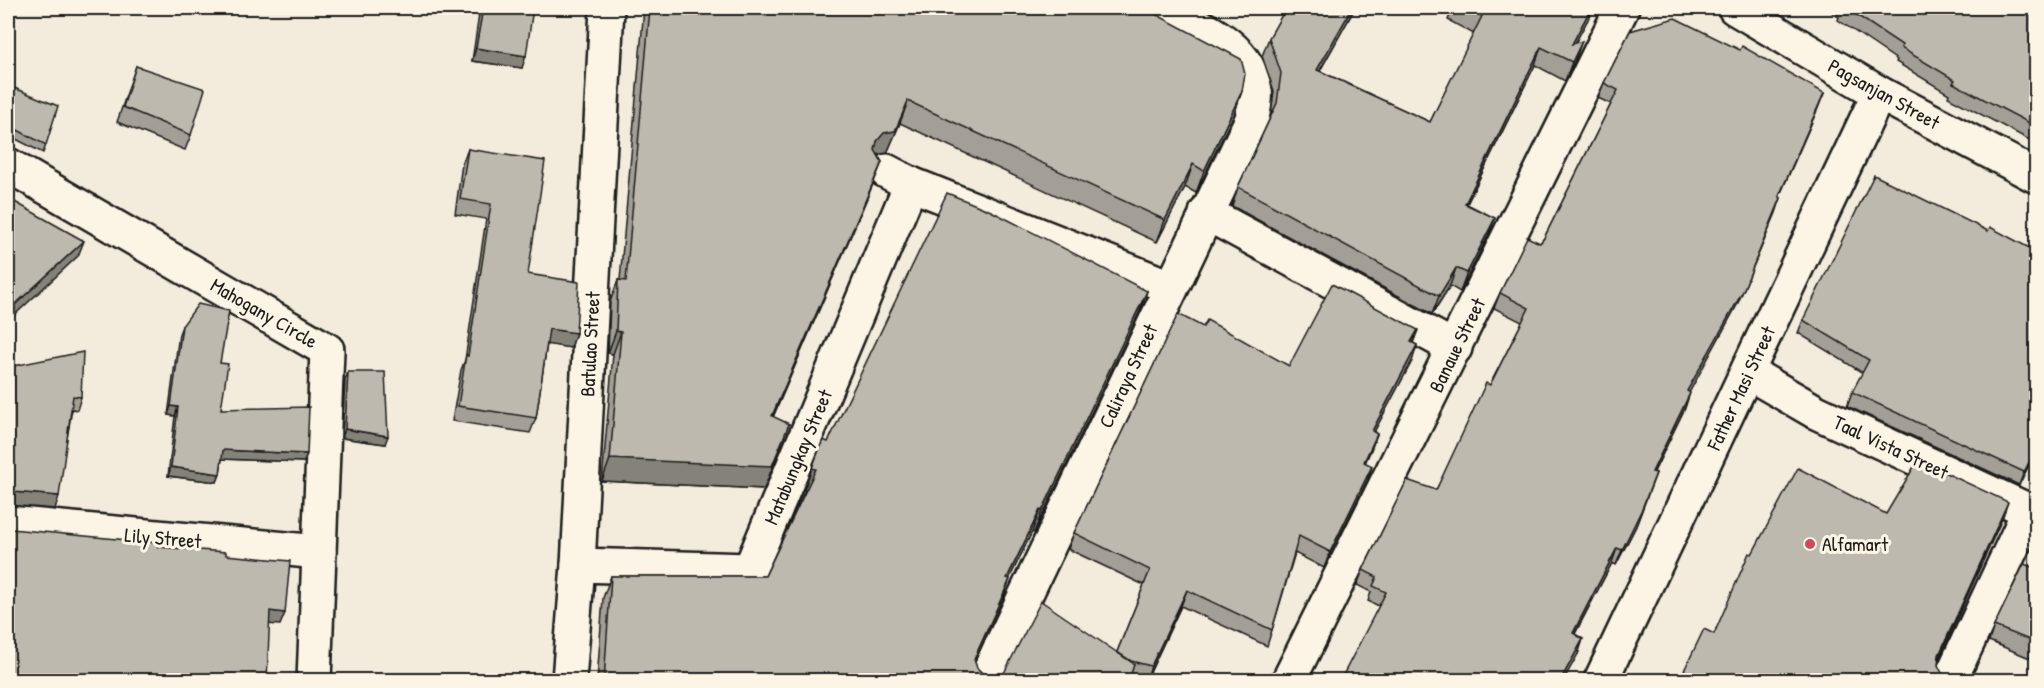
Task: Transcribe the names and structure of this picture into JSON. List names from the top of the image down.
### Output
{
  "streets": {
    "street": [
      "Pagsanjan Street",
      "Mahogany Circle",
      "Batulao Street",
      "Banaue Street",
      "Caliraya Street",
      "Father Masi Street",
      "Taal Vista Street",
      "Matabungkay Street",
      "Lily Street"
    ]
  },
  "crossings": [
    ["Pagsanjan Street", "Father Masi Street"],
    ["Mahogany Circle", "Lily Street"],
    ["Batulao Street", "Matabungkay Street"],
    ["Caliraya Street", "Matabungkay Street"],
    ["Father Masi Street", "Taal Vista Street"]
  ],
  "places": ["Alfamart"]
}
